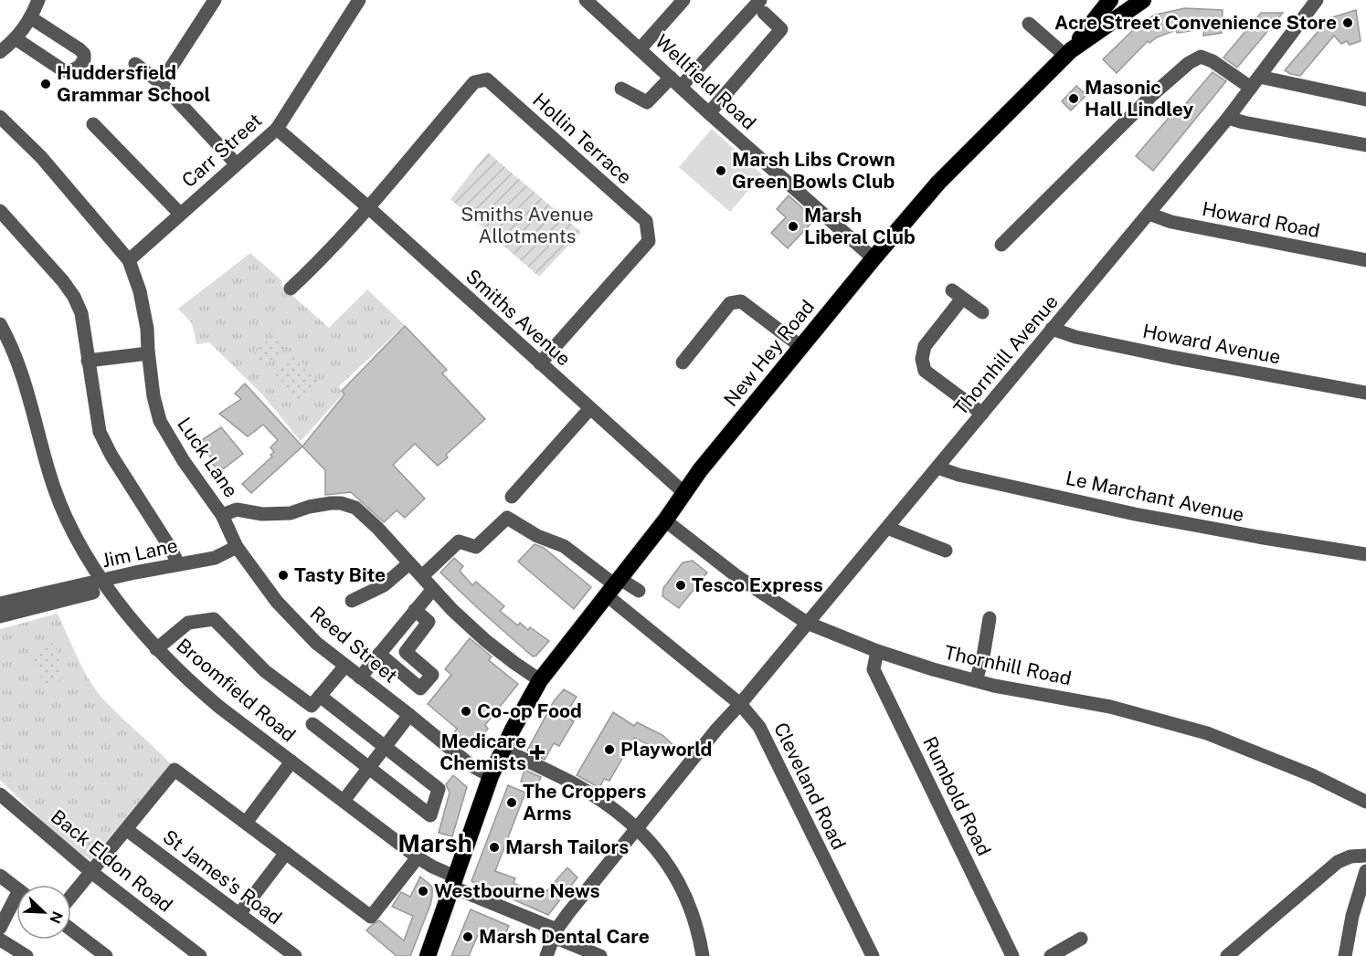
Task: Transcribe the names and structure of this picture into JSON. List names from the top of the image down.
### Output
{
  "streets": {
    "highway": ["New Hey Road"],
    "street": [
      "Wellfield Road",
      "Hollin Terrace",
      "Carr Street",
      "Howard Road",
      "Smiths Avenue",
      "Howard Avenue",
      "Thornhill Avenue",
      "Luck Lane",
      "Le Marchant Avenue",
      "Jim Lane",
      "Reed Street",
      "Thornhill Road",
      "Broomfield Road",
      "Cleveland Road",
      "Rumbold Road",
      "Back Eldon Road",
      "St James's Road"
    ]
  },
  "crossings": [
    ["Wellfield Road", "New Hey Road"],
    ["Hollin Terrace", "Smiths Avenue"],
    ["Carr Street", "Smiths Avenue"],
    ["Carr Street", "Luck Lane"],
    ["Howard Road", "Thornhill Avenue"],
    ["Smiths Avenue", "New Hey Road"],
    ["Howard Avenue", "Thornhill Avenue"],
    ["New Hey Road", "Luck Lane"],
    ["New Hey Road", "Reed Street"],
    ["New Hey Road", "Thornhill Road"],
    ["New Hey Road", "Broomfield Road"],
    ["New Hey Road", "Cleveland Road"],
    ["Thornhill Avenue", "Le Marchant Avenue"],
    ["Thornhill Avenue", "Thornhill Road"],
    ["Thornhill Avenue", "Broomfield Road"],
    ["Thornhill Avenue", "Cleveland Road"],
    ["Luck Lane", "Reed Street"],
    ["Jim Lane", "Reed Street"],
    ["Jim Lane", "Broomfield Road"],
    ["Thornhill Road", "Rumbold Road"]
  ],
  "districts": ["Marsh"],
  "parks": ["Smiths Avenue Allotments"],
  "places": {
    "other": [
      "Acre Street Convenience Store",
      "Huddersfield Grammar School",
      "Masonic Hall Lindley",
      "Marsh Libs Crown Green Bowls Club",
      "Marsh Liberal Club",
      "Tasty Bite",
      "Tesco Express",
      "Co-op Food",
      "Playworld",
      "The Croppers Arms",
      "Marsh Tailors",
      "Westbourne News",
      "Marsh Dental Care"
    ],
    "health": ["Medicare Chemists"]
  },
  "north": "bottom right"
}
